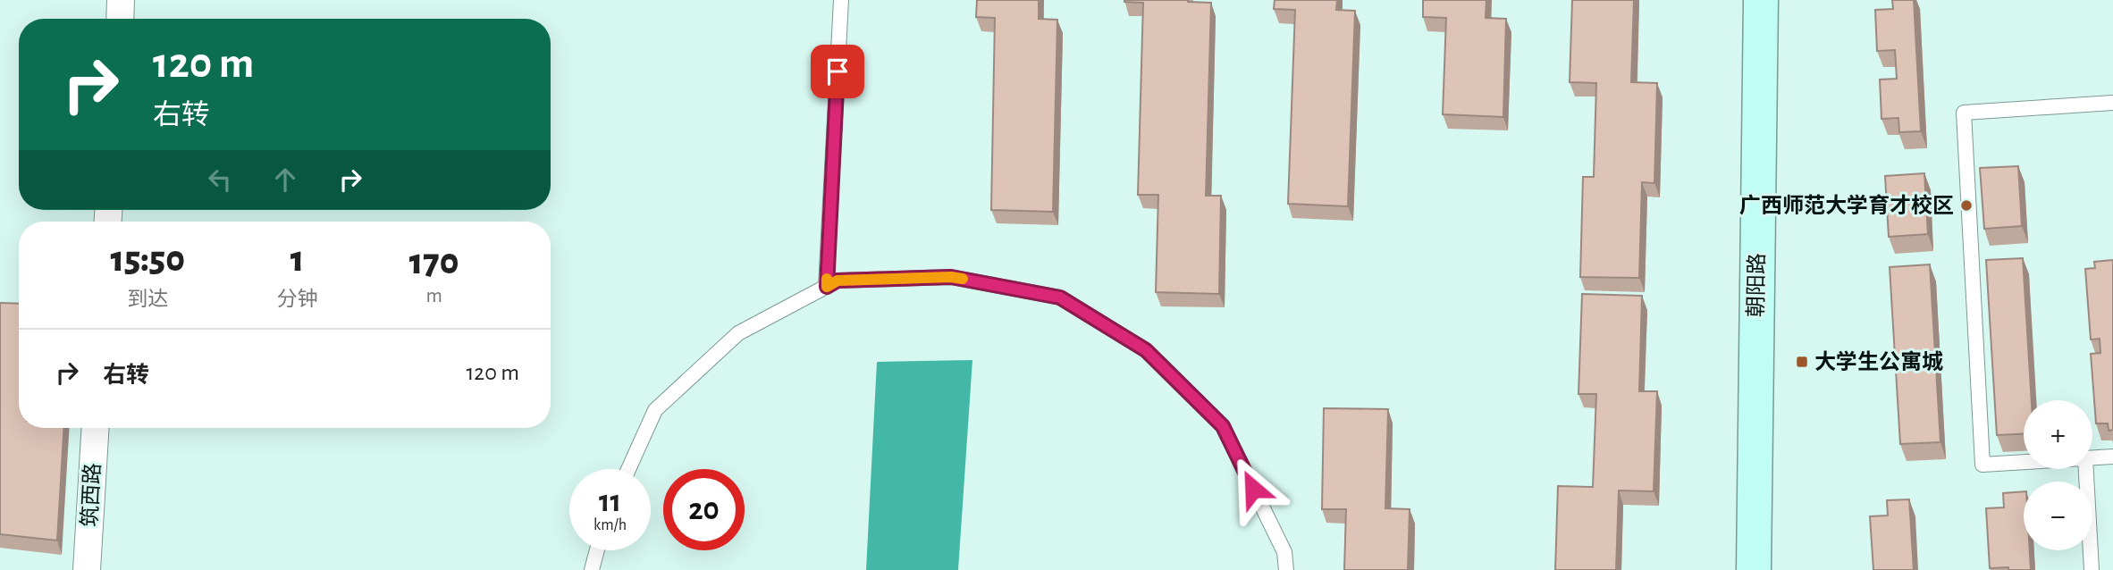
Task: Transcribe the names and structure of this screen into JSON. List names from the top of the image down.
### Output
{
  "streets": {
    "street": ["朝阳路", "筑西路"]
  },
  "places": {
    "other": ["广西师范大学育才校区"],
    "transit": ["大学生公寓城"]
  },
  "page": {
    "turn": ["120 m", "右转"],
    "eta": [
      "15:50",
      "到达",
      "1",
      "分钟",
      "170",
      "m"
    ],
    "list": [
      {
        "name": "右转",
        "value": "120 m"
      }
    ],
    "map_buttons": ["+", "−"],
    "speed": "11 km/h",
    "limit": "20"
  }
}
